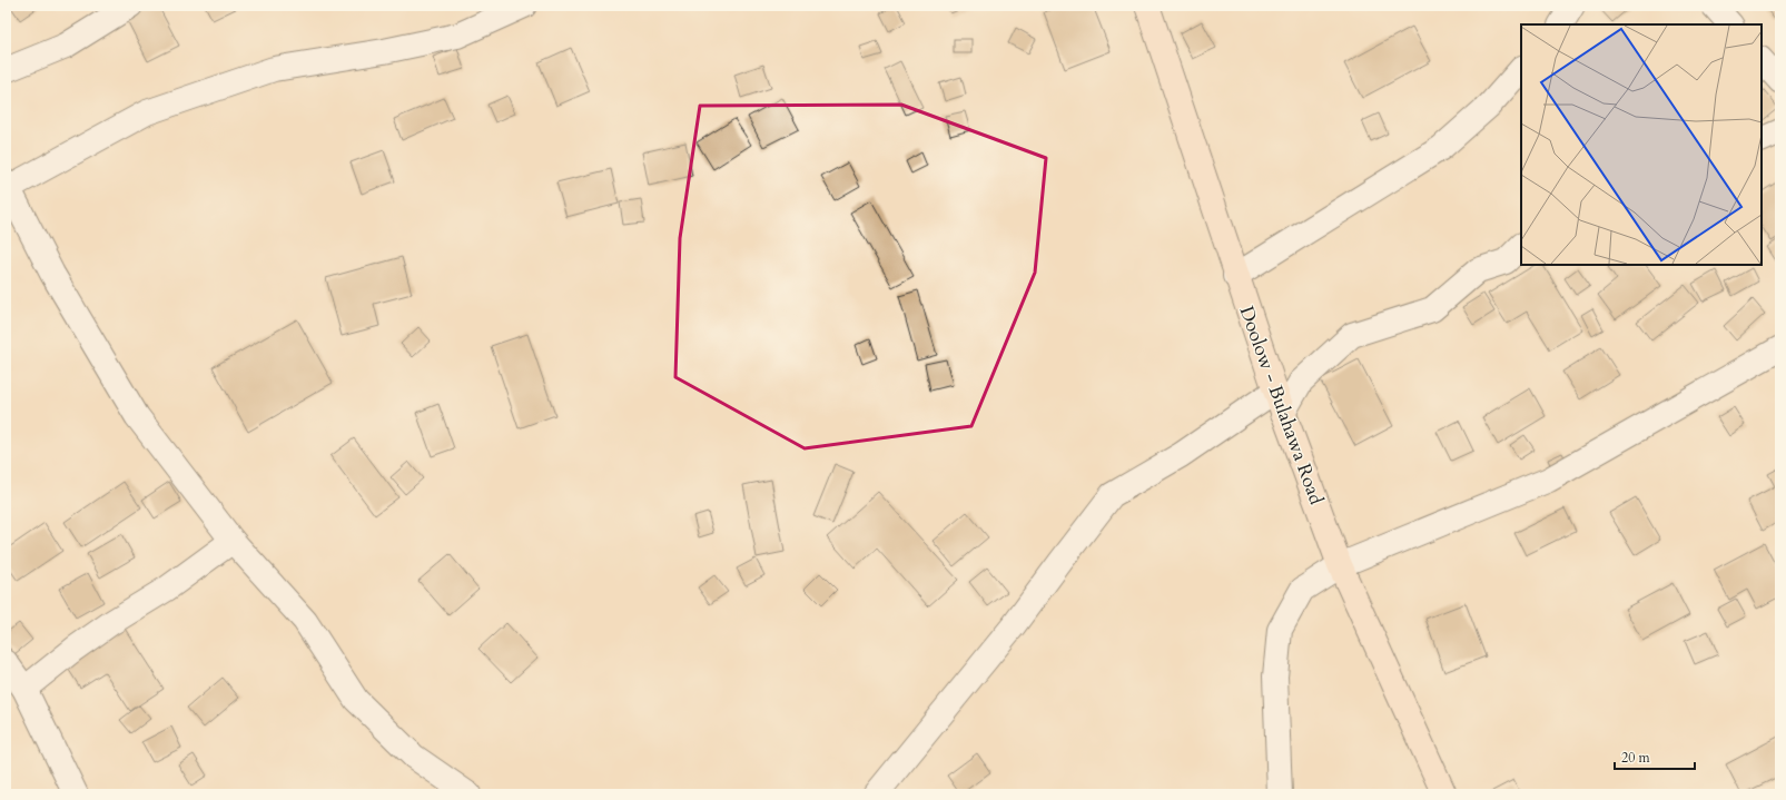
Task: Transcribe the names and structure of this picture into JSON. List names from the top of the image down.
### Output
{
  "streets": {
    "main road": ["Doolow - Bulahawa Road"]
  },
  "scale_bar": "20 m"
}
